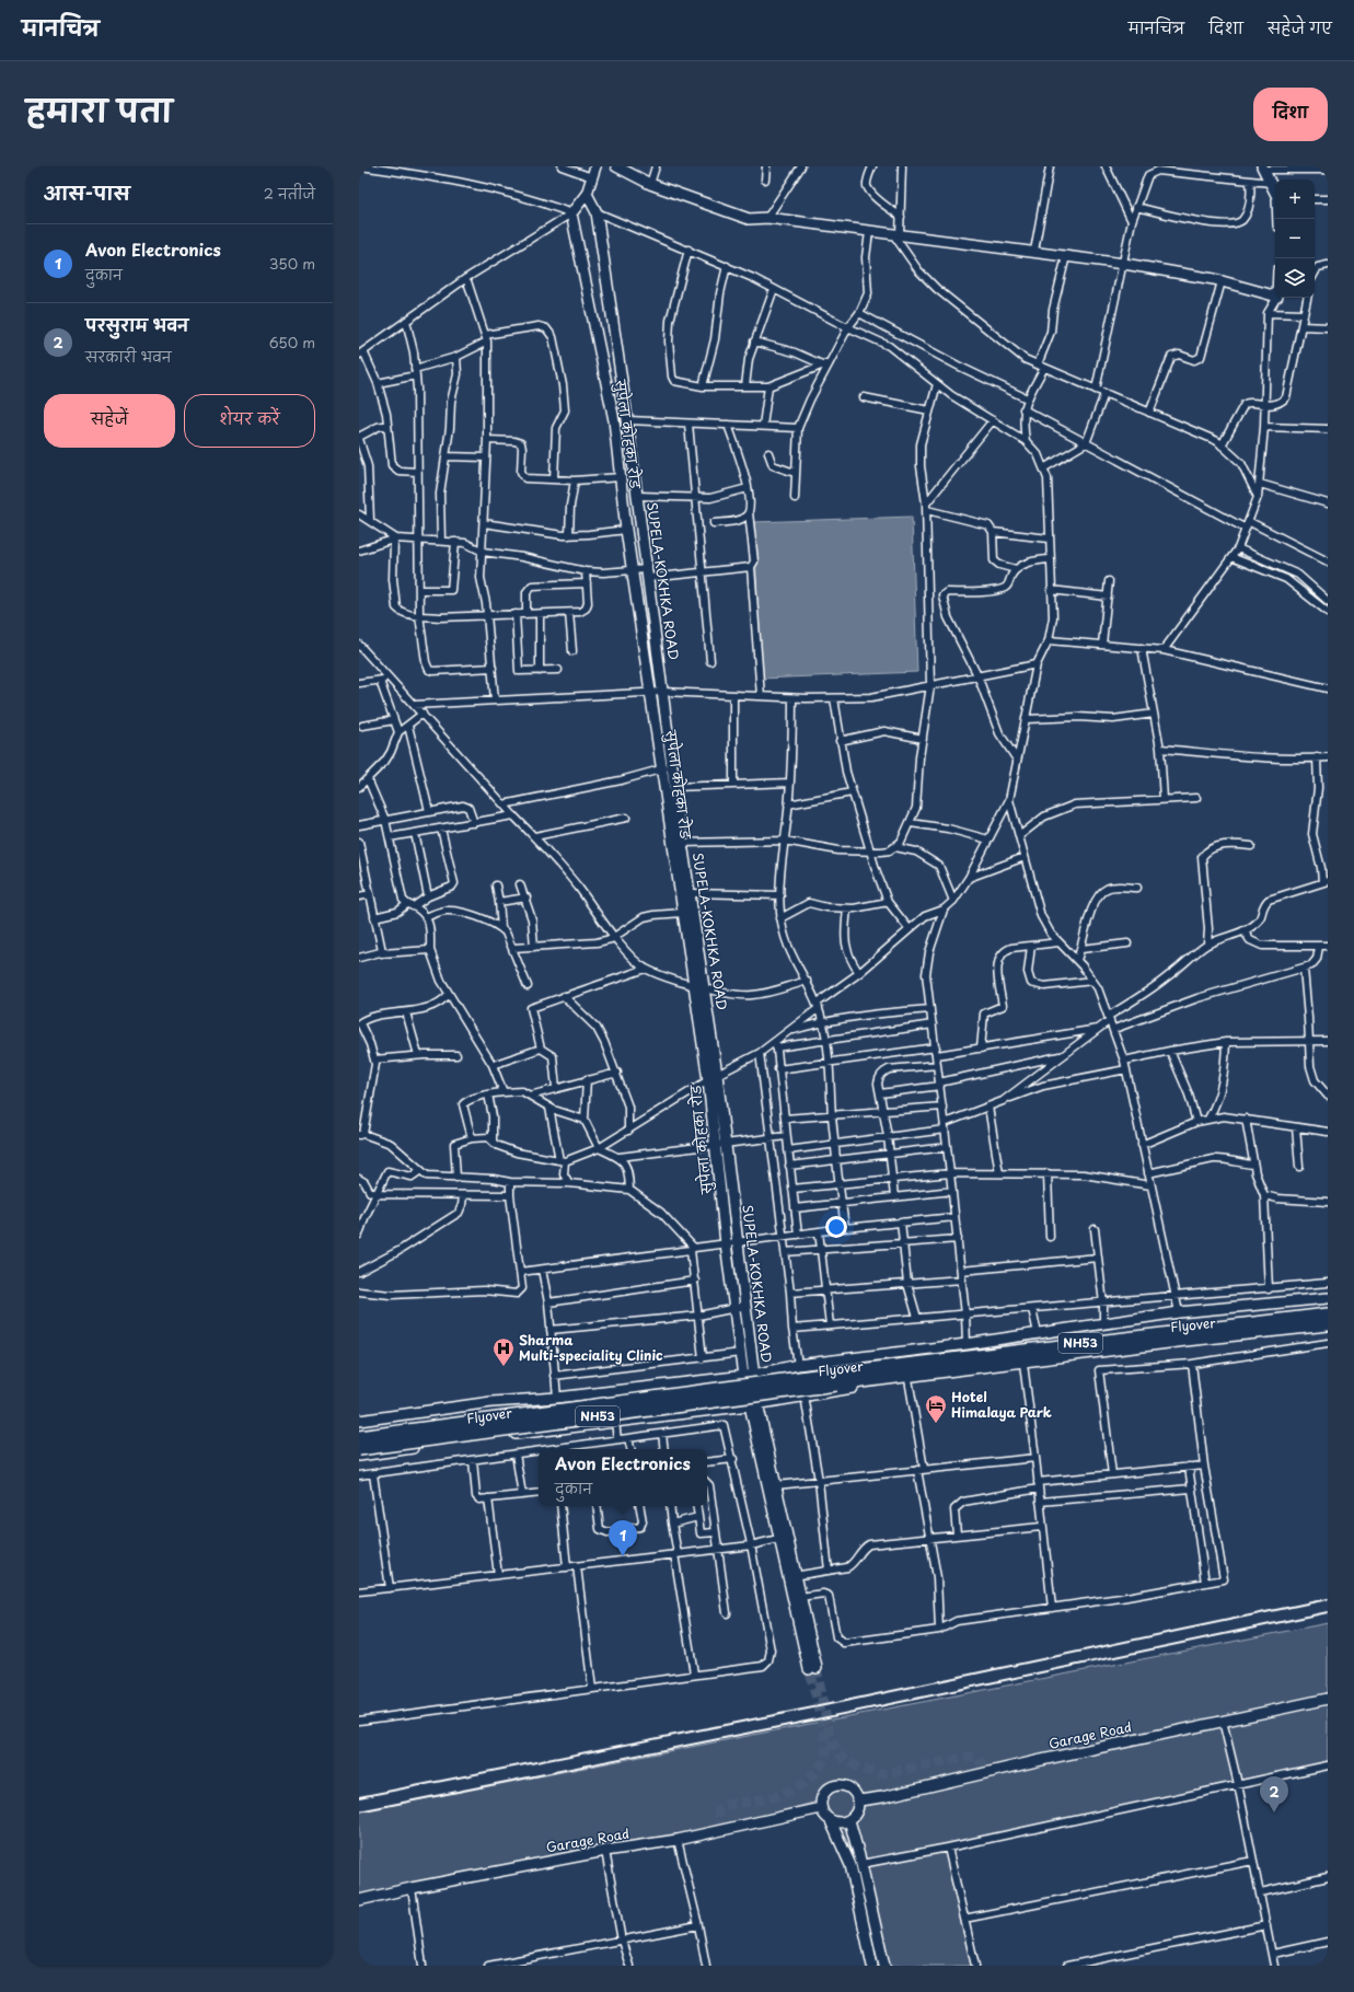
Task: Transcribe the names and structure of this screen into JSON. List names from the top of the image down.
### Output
{
  "streets": {
    "highway": ["Flyover", "NH53"],
    "street": ["सुपेला कोहका रोड", "SUPELA-KOKHKA ROAD", "Garage Road"]
  },
  "crossings": [
    ["सुपेला कोहका रोड", "SUPELA-KOKHKA ROAD"]
  ],
  "places": {
    "hospital": ["Sharma Multi-speciality Clinic"],
    "hotel": ["Hotel Himalaya Park"]
  },
  "page": {
    "header": "मानचित्र",
    "nav": ["मानचित्र", "दिशा", "सहेजे गए"],
    "title": "हमारा पता",
    "buttons": [
      "दिशा",
      ["सहेजें", "शेयर करें"]
    ],
    "heading": ["आस-पास", "2 नतीजे"],
    "map_buttons": ["+", "−"],
    "list": [
      {
        "mark": "1",
        "name": "Avon Electronics",
        "note": "दुकान",
        "value": "350 m"
      },
      {
        "mark": "2",
        "name": "परसुराम भवन",
        "note": "सरकारी भवन",
        "value": "650 m"
      }
    ],
    "popup": ["Avon Electronics", "दुकान"],
    "pins": ["1", "2"]
  }
}
